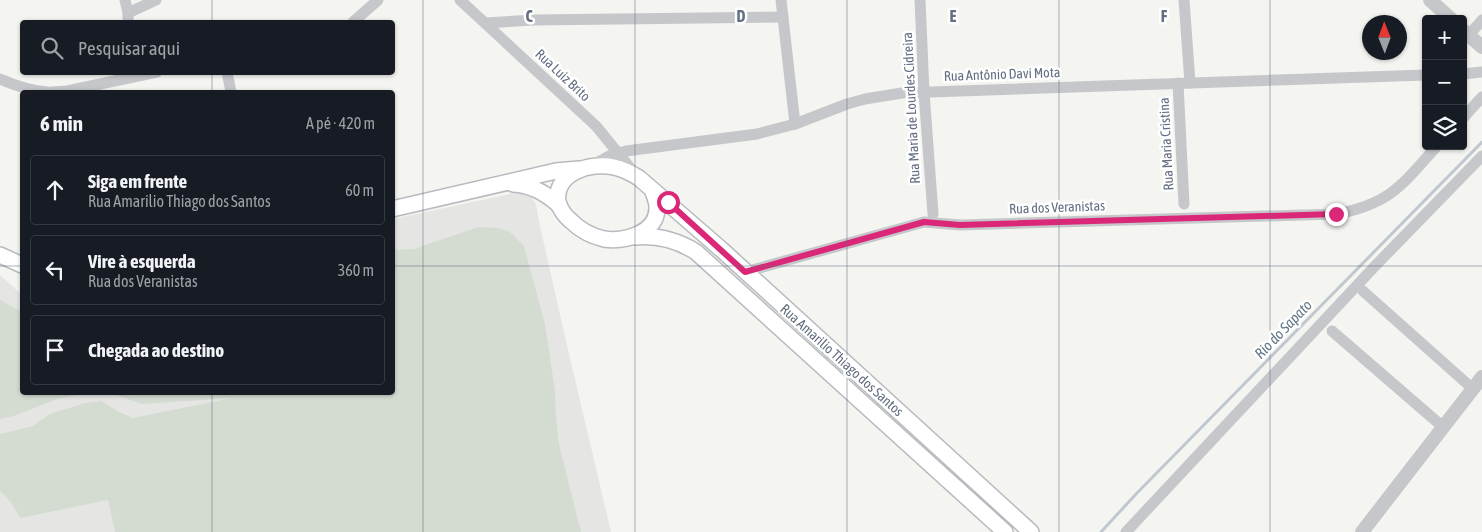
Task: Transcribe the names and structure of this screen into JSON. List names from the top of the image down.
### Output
{
  "streets": {
    "main road": ["Rua Amarilio Thiago dos Santos"],
    "street": [
      "Rua Antônio Davi Mota",
      "Rua Luiz Brito",
      "Rua Maria de Lourdes Cidreira",
      "Rua Maria Cristina",
      "Rua dos Veranistas"
    ]
  },
  "crossings": [
    ["Rua Antônio Davi Mota", "Rua Luiz Brito"],
    ["Rua Antônio Davi Mota", "Rua Maria de Lourdes Cidreira"],
    ["Rua Antônio Davi Mota", "Rua Maria Cristina"],
    ["Rua Antônio Davi Mota", "Rua Amarilio Thiago dos Santos"],
    ["Rua Luiz Brito", "Rua Amarilio Thiago dos Santos"],
    ["Rua dos Veranistas", "Rua Amarilio Thiago dos Santos"]
  ],
  "water": ["Rio do Sapato"],
  "north": "top",
  "page": {
    "map_buttons": ["+", "−"],
    "search": "Pesquisar aqui",
    "heading": ["6 min", "A pé · 420 m"],
    "list": [
      ["Siga em frente", "Rua Amarilio Thiago dos Santos", "60 m"],
      ["Vire à esquerda", "Rua dos Veranistas", "360 m"],
      "Chegada ao destino"
    ]
  },
  "grid": {
    "columns": [
      "C",
      "D",
      "E",
      "F"
    ]
  }
}
